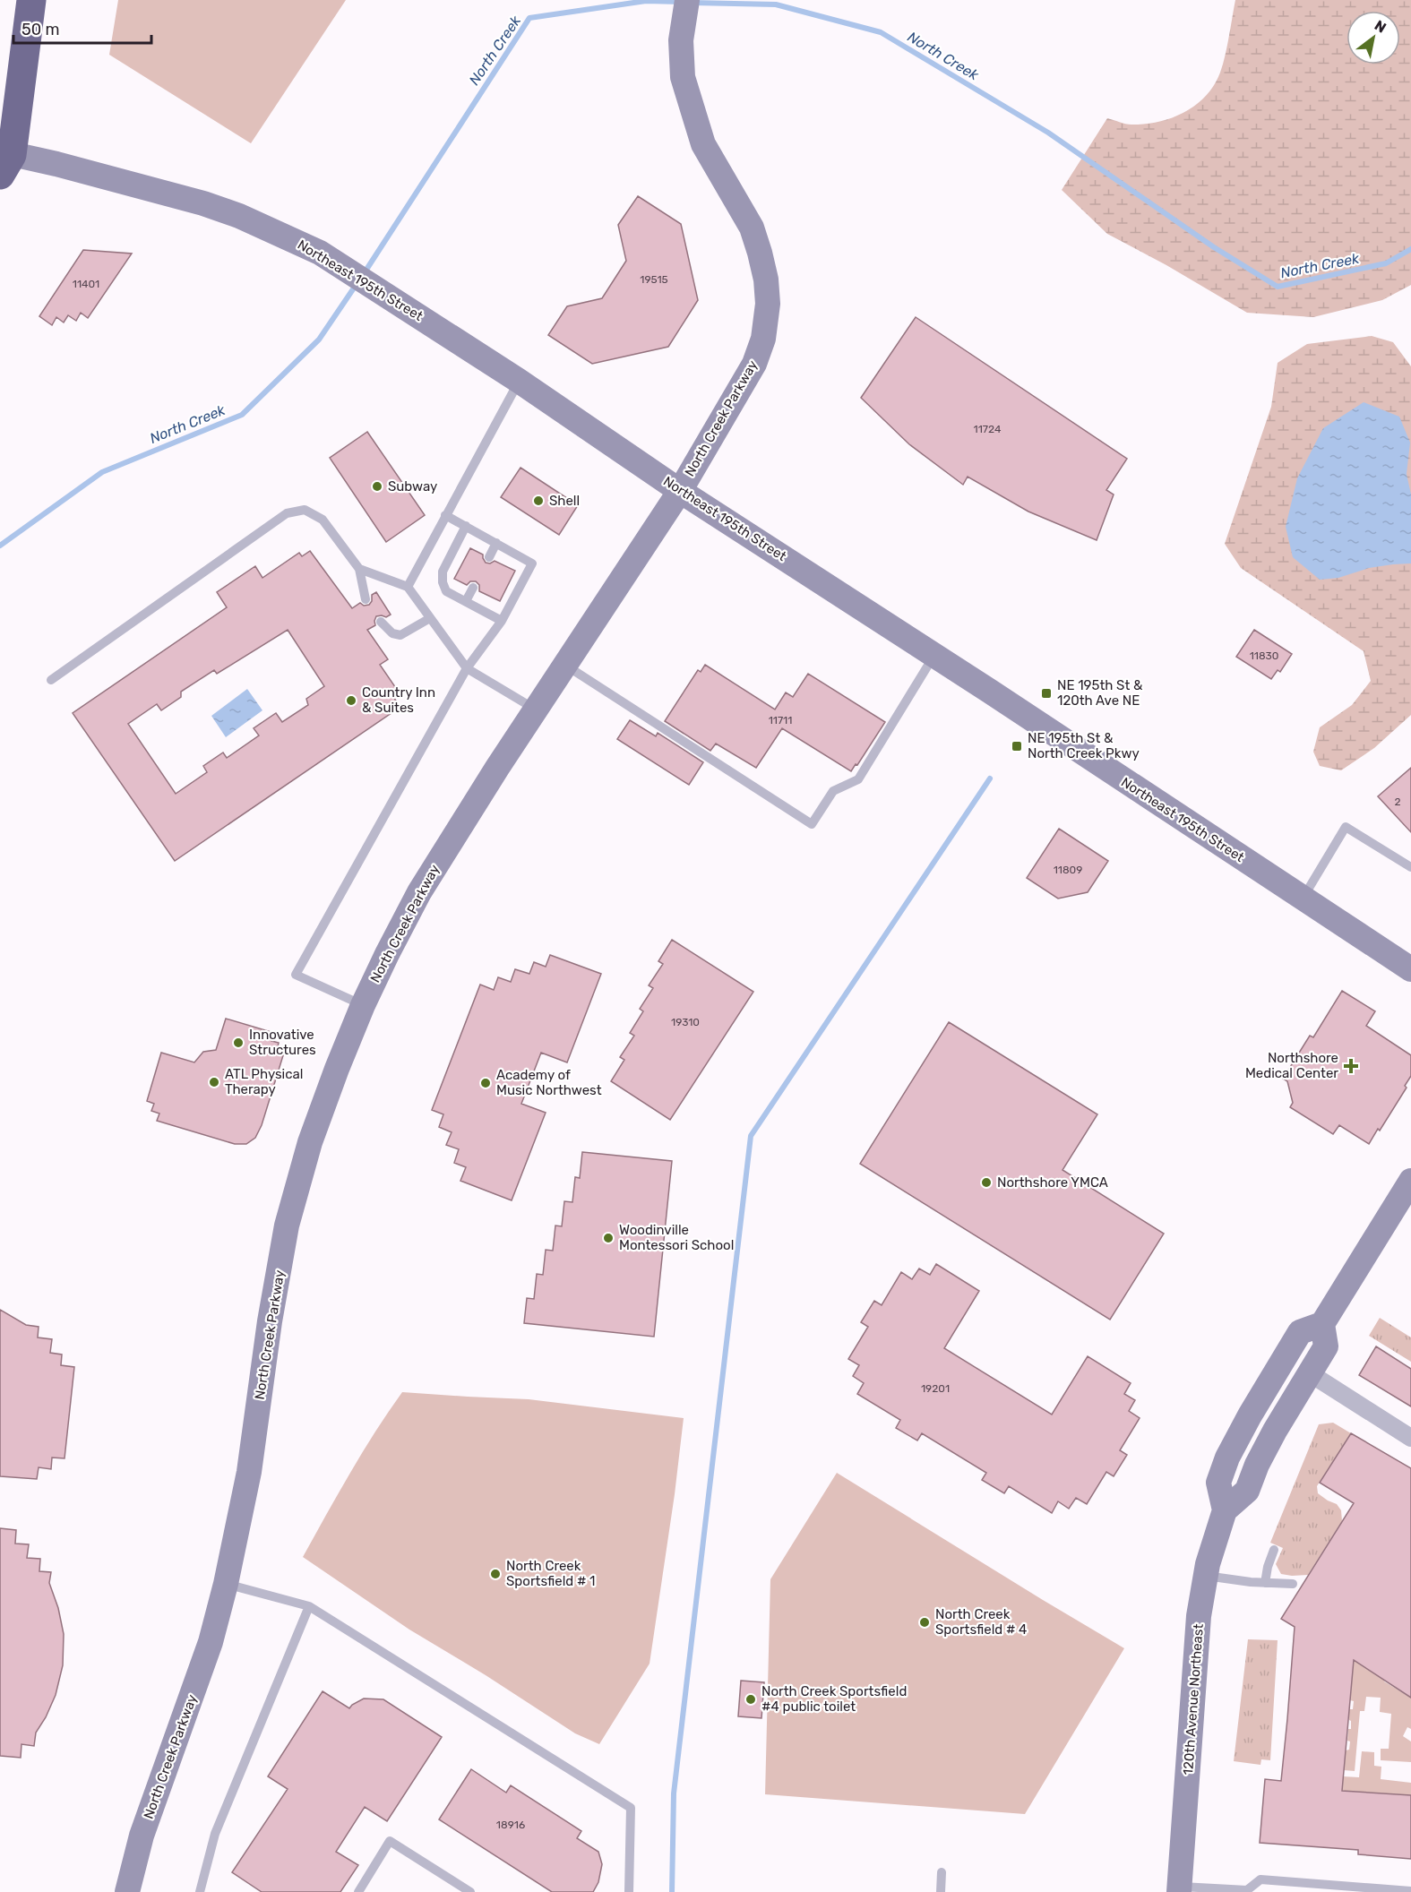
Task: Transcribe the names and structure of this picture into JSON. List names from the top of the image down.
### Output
{
  "streets": {
    "main road": ["Northeast 195th Street", "North Creek Parkway", "120th Avenue Northeast"]
  },
  "crossings": [
    ["Northeast 195th Street", "North Creek Parkway"]
  ],
  "water": ["North Creek"],
  "places": {
    "other": [
      "Subway",
      "Shell",
      "Country Inn & Suites",
      "Innovative Structures",
      "ATL Physical Therapy",
      "Academy of Music Northwest",
      "Northshore YMCA",
      "Woodinville Montessori School",
      "North Creek Sportsfield # 1",
      "North Creek Sportsfield # 4",
      "North Creek Sportsfield #4 public toilet"
    ],
    "transit": ["NE 195th St & 120th Ave NE", "NE 195th St & North Creek Pkwy"],
    "health": ["Northshore Medical Center"]
  },
  "house_numbers": [
    "19515",
    "11401",
    "11724",
    "11830",
    "11711",
    "2",
    "11809",
    "19310",
    "19201",
    "18916"
  ],
  "scale_bar": "50 m",
  "north": "top right"
}
